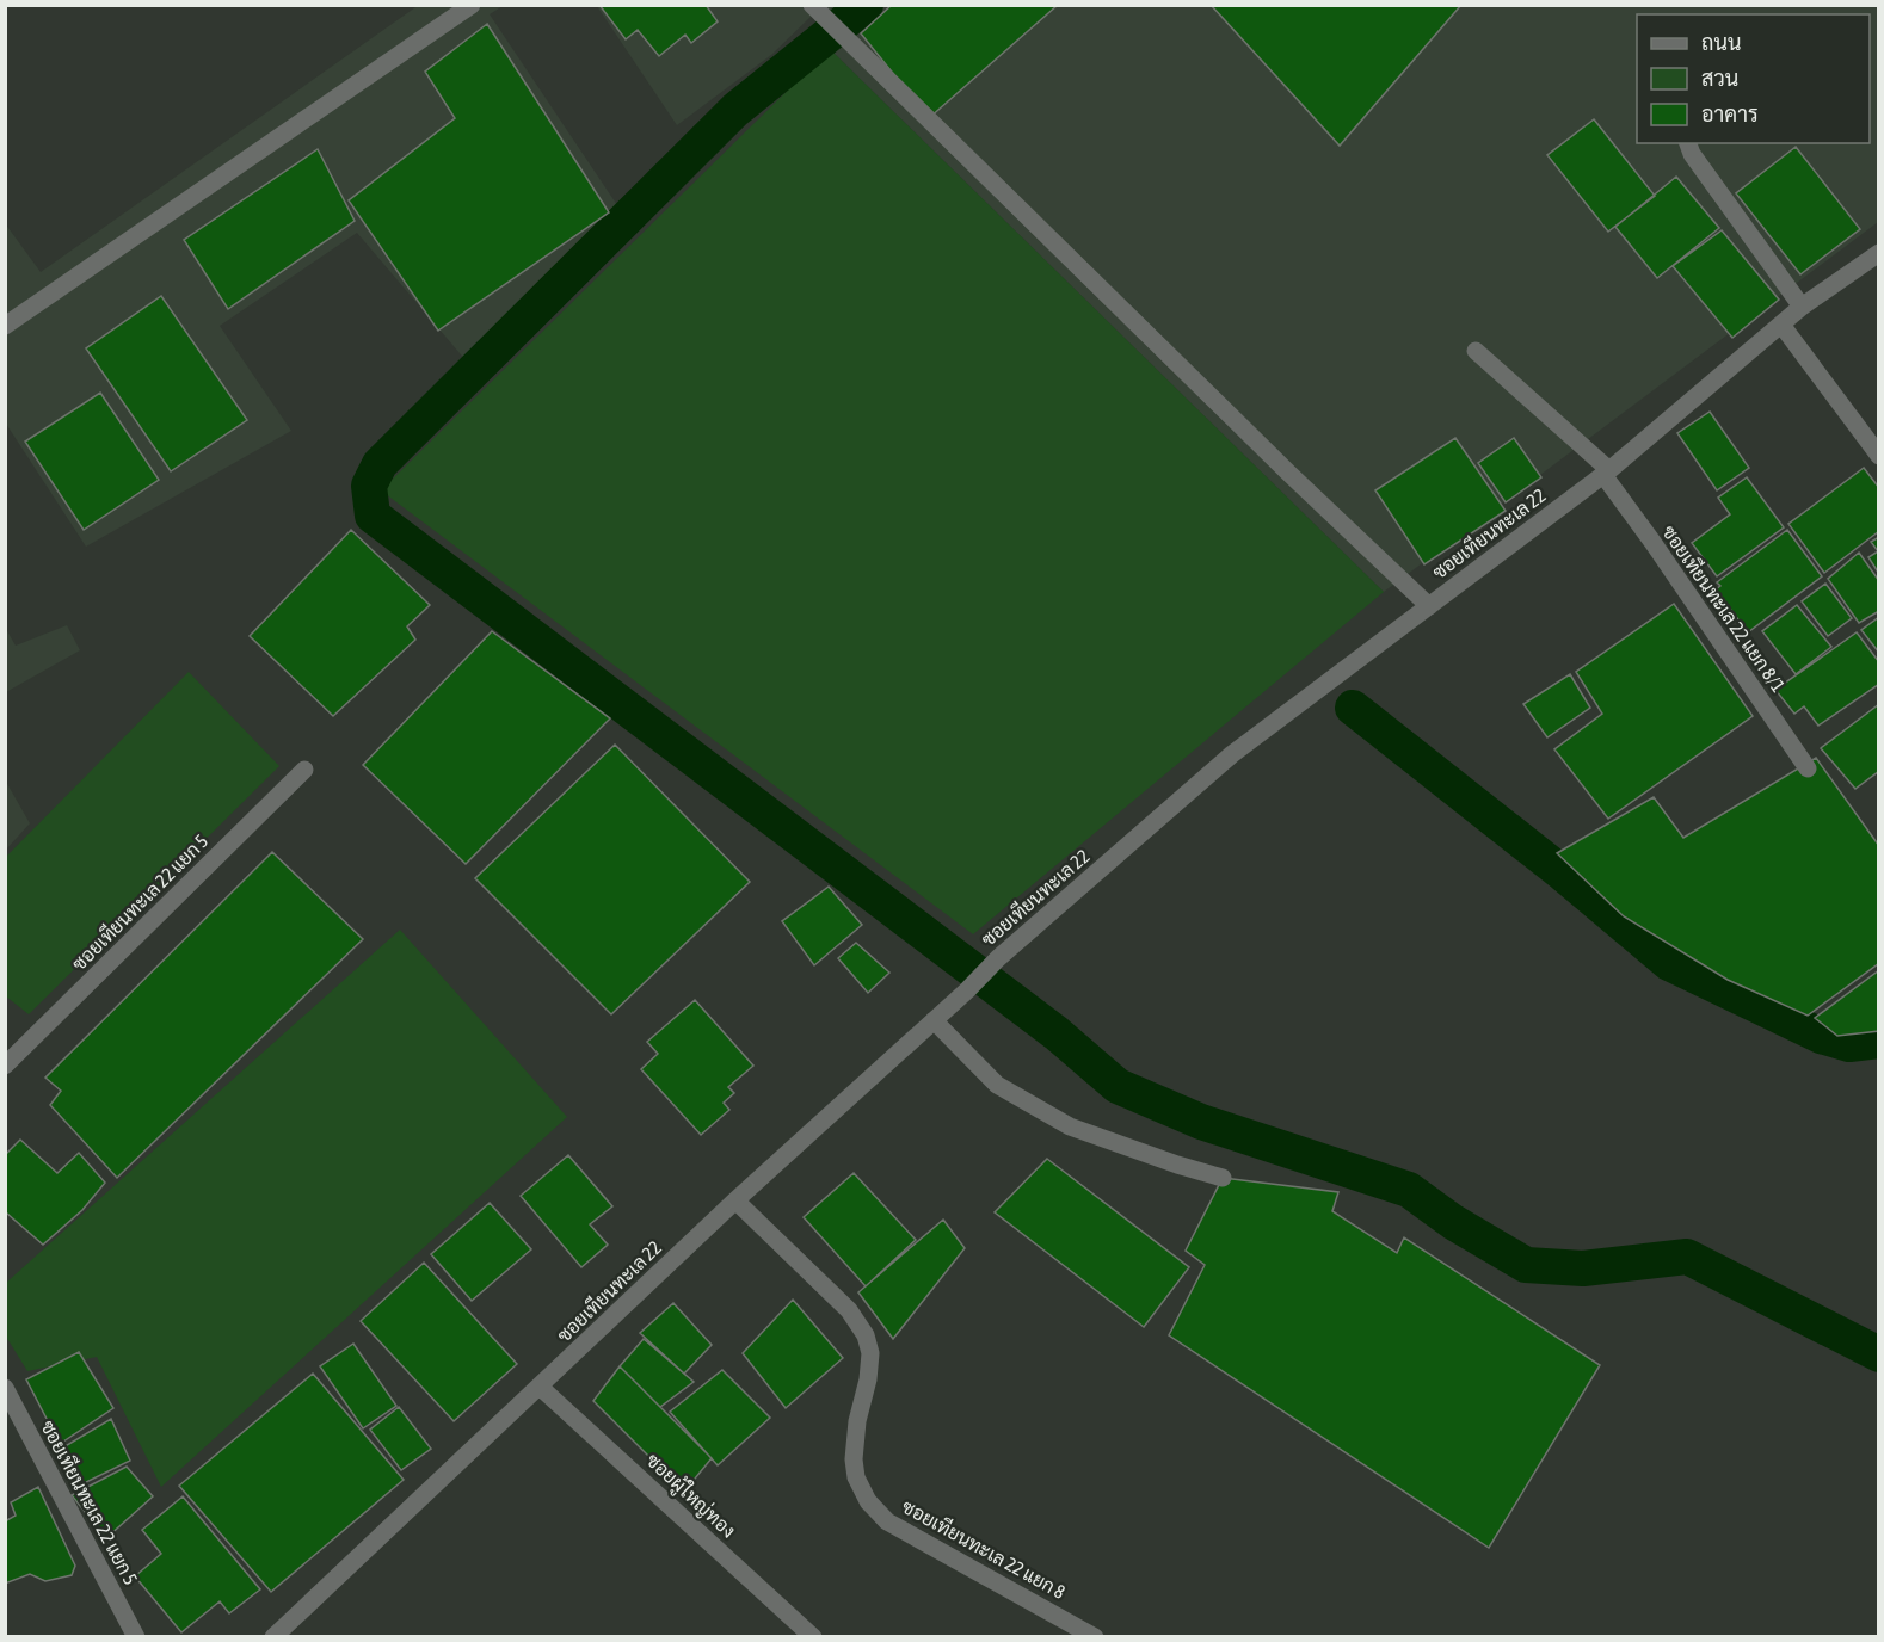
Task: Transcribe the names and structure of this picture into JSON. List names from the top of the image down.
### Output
{
  "streets": {
    "street": [
      "ซอยเทียนทะเล 22",
      "ซอยเทียนทะเล 22 แยก 8/1",
      "ซอยเทียนทะเล 22 แยก 5",
      "ซอยผู้ใหญ่ทอง",
      "ซอยเทียนทะเล 22 แยก 8"
    ]
  },
  "crossings": [
    ["ซอยเทียนทะเล 22", "ซอยเทียนทะเล 22 แยก 8/1"],
    ["ซอยเทียนทะเล 22", "ซอยผู้ใหญ่ทอง"],
    ["ซอยเทียนทะเล 22", "ซอยเทียนทะเล 22 แยก 8"]
  ],
  "legend": ["ถนน", "สวน", "อาคาร"]
}
